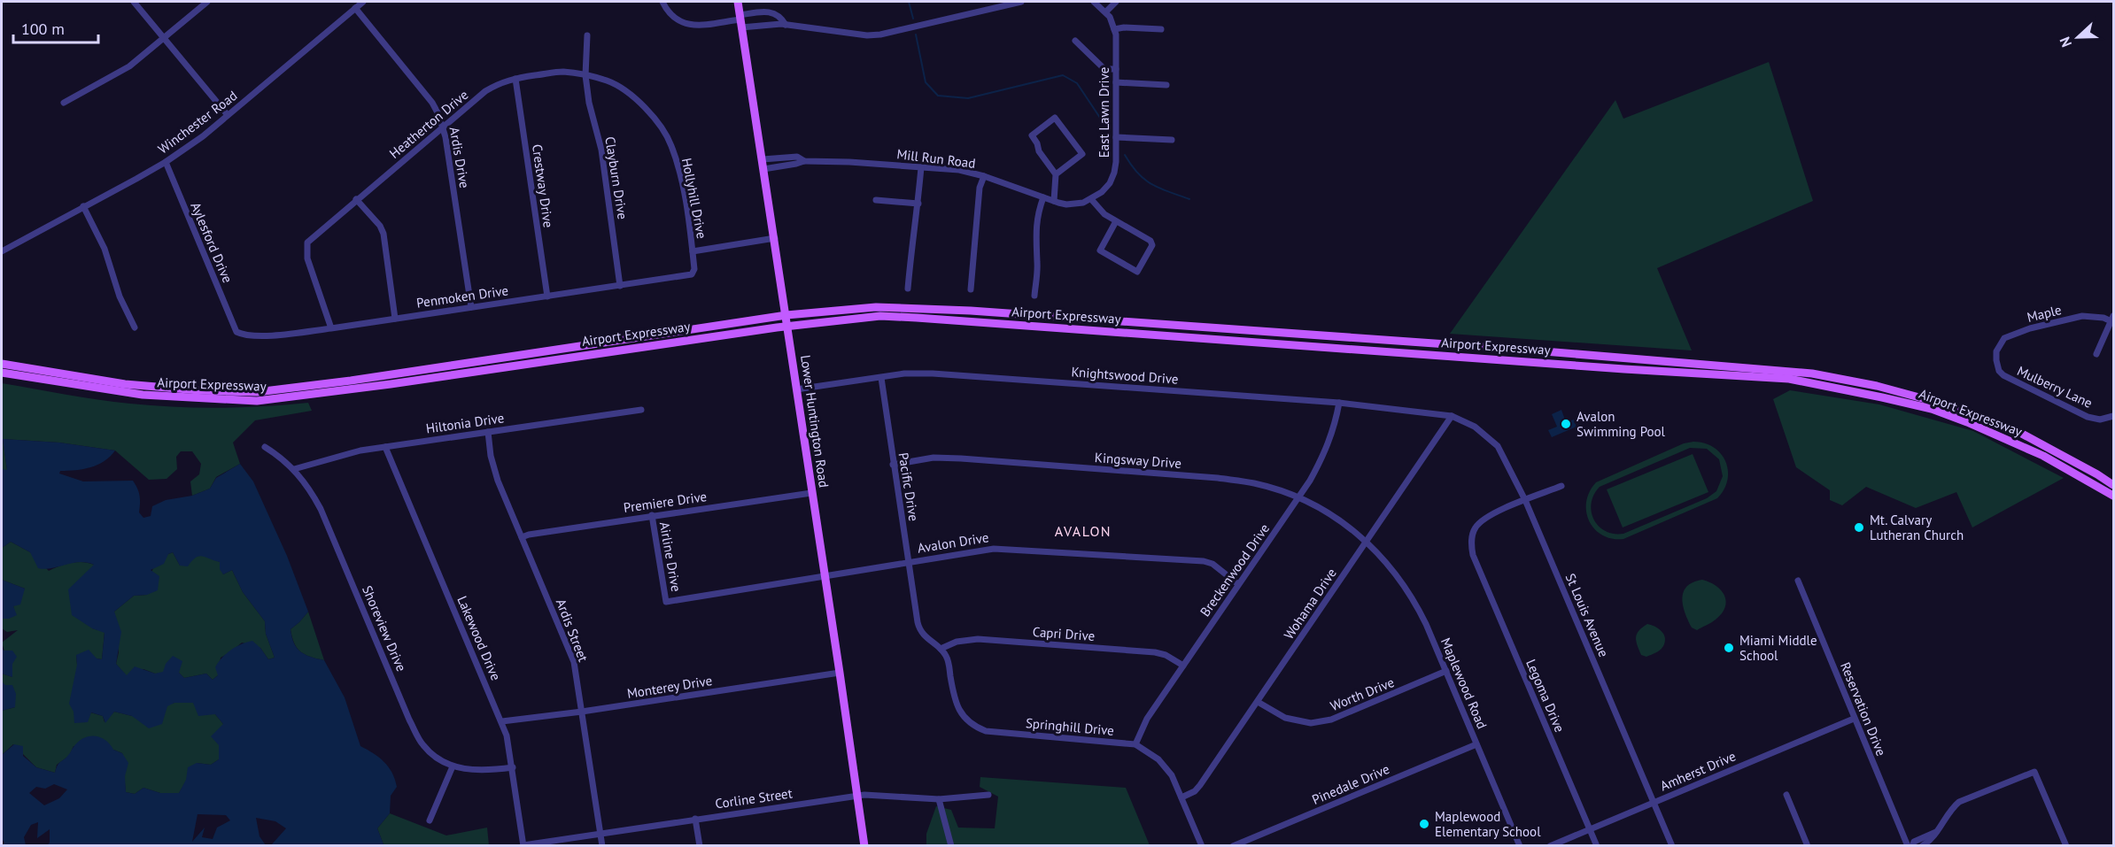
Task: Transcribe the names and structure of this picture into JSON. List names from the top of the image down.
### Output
{
  "streets": {
    "main road": ["Airport Expressway", "Lower Huntington Road"],
    "street": [
      "East Lawn Drive",
      "Winchester Road",
      "Heatherton Drive",
      "Ardis Drive",
      "Mill Run Road",
      "Clayburn Drive",
      "Crestway Drive",
      "Hollyhill Drive",
      "Aylesford Drive",
      "Penmoken Drive",
      "Maple",
      "Knightswood Drive",
      "Mulberry Lane",
      "Hiltonia Drive",
      "Kingsway Drive",
      "Pacific Drive",
      "Premiere Drive",
      "Avalon Drive",
      "Airline Drive",
      "Breckenwood Drive",
      "Wohama Drive",
      "St Louis Avenue",
      "Shoreview Drive",
      "Ardis Street",
      "Capri Drive",
      "Lakewood Drive",
      "Maplewood Road",
      "Monterey Drive",
      "Worth Drive",
      "Legoma Drive",
      "Reservation Drive",
      "Springhill Drive",
      "Amherst Drive",
      "Pinedale Drive",
      "Corline Street"
    ]
  },
  "crossings": [
    ["East Lawn Drive", "Mill Run Road"],
    ["Winchester Road", "Ardis Drive"],
    ["Winchester Road", "Aylesford Drive"],
    ["Heatherton Drive", "Ardis Drive"],
    ["Heatherton Drive", "Clayburn Drive"],
    ["Heatherton Drive", "Crestway Drive"],
    ["Heatherton Drive", "Hollyhill Drive"],
    ["Heatherton Drive", "Penmoken Drive"],
    ["Ardis Drive", "Penmoken Drive"],
    ["Mill Run Road", "Lower Huntington Road"],
    ["Clayburn Drive", "Hollyhill Drive"],
    ["Clayburn Drive", "Penmoken Drive"],
    ["Crestway Drive", "Penmoken Drive"],
    ["Hollyhill Drive", "Penmoken Drive"],
    ["Aylesford Drive", "Penmoken Drive"],
    ["Maple", "Mulberry Lane"],
    ["Airport Expressway", "Lower Huntington Road"],
    ["Knightswood Drive", "Lower Huntington Road"],
    ["Knightswood Drive", "Pacific Drive"],
    ["Knightswood Drive", "Breckenwood Drive"],
    ["Knightswood Drive", "Wohama Drive"],
    ["Knightswood Drive", "St Louis Avenue"],
    ["Lower Huntington Road", "Premiere Drive"],
    ["Lower Huntington Road", "Avalon Drive"],
    ["Lower Huntington Road", "Monterey Drive"],
    ["Lower Huntington Road", "Corline Street"],
    ["Hiltonia Drive", "Shoreview Drive"],
    ["Hiltonia Drive", "Ardis Street"],
    ["Hiltonia Drive", "Lakewood Drive"],
    ["Kingsway Drive", "Pacific Drive"],
    ["Kingsway Drive", "Breckenwood Drive"],
    ["Kingsway Drive", "Wohama Drive"],
    ["Kingsway Drive", "Maplewood Road"],
    ["Pacific Drive", "Avalon Drive"],
    ["Pacific Drive", "Capri Drive"],
    ["Pacific Drive", "Springhill Drive"],
    ["Premiere Drive", "Airline Drive"],
    ["Premiere Drive", "Ardis Street"],
    ["Avalon Drive", "Airline Drive"],
    ["Avalon Drive", "Breckenwood Drive"],
    ["Breckenwood Drive", "Capri Drive"],
    ["Breckenwood Drive", "Springhill Drive"],
    ["Wohama Drive", "St Louis Avenue"],
    ["Wohama Drive", "Maplewood Road"],
    ["Wohama Drive", "Worth Drive"],
    ["Wohama Drive", "Springhill Drive"],
    ["St Louis Avenue", "Legoma Drive"],
    ["St Louis Avenue", "Amherst Drive"],
    ["Shoreview Drive", "Lakewood Drive"],
    ["Ardis Street", "Monterey Drive"],
    ["Ardis Street", "Corline Street"],
    ["Lakewood Drive", "Monterey Drive"],
    ["Lakewood Drive", "Corline Street"],
    ["Maplewood Road", "Worth Drive"],
    ["Maplewood Road", "Pinedale Drive"],
    ["Legoma Drive", "Amherst Drive"],
    ["Reservation Drive", "Amherst Drive"]
  ],
  "districts": ["AVALON"],
  "places": [
    "Avalon Swimming Pool",
    "Mt. Calvary Lutheran Church",
    "Miami Middle School",
    "Maplewood Elementary School"
  ],
  "scale_bar": "100 m",
  "north": "left"
}
